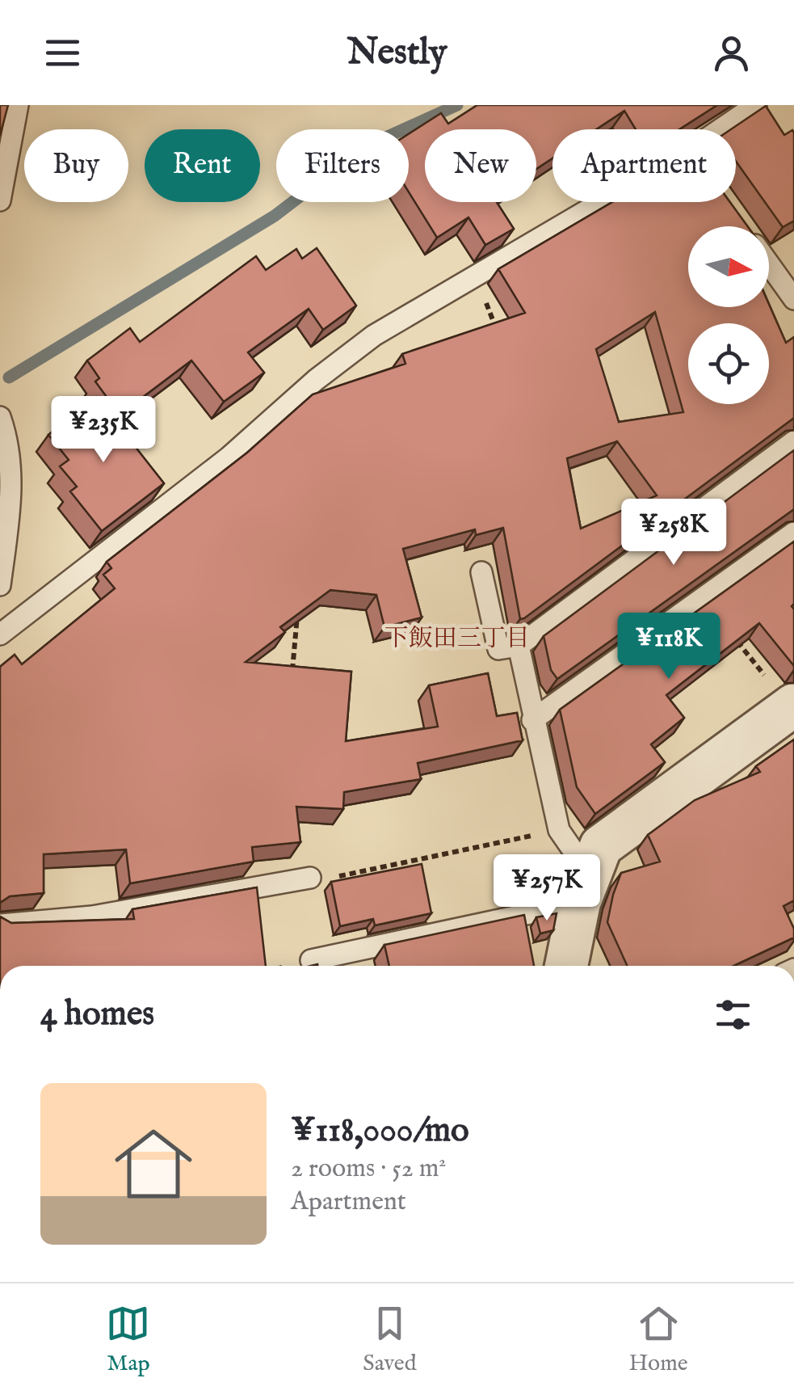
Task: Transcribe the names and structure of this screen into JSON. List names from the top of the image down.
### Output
{
  "districts": ["下飯田三丁目"],
  "north": "right",
  "page": {
    "header": "Nestly",
    "chip": [
      "Buy",
      "Rent",
      "Filters",
      "New",
      "Apartment"
    ],
    "price": [
      "¥235K",
      "¥258K",
      "¥118K",
      "¥257K"
    ],
    "heading": "4 homes",
    "list": [
      {
        "name": "¥118,000/mo",
        "note": "2 rooms · 52 m² · Apartment"
      }
    ],
    "tabs": ["Map", "Saved", "Home"]
  }
}
